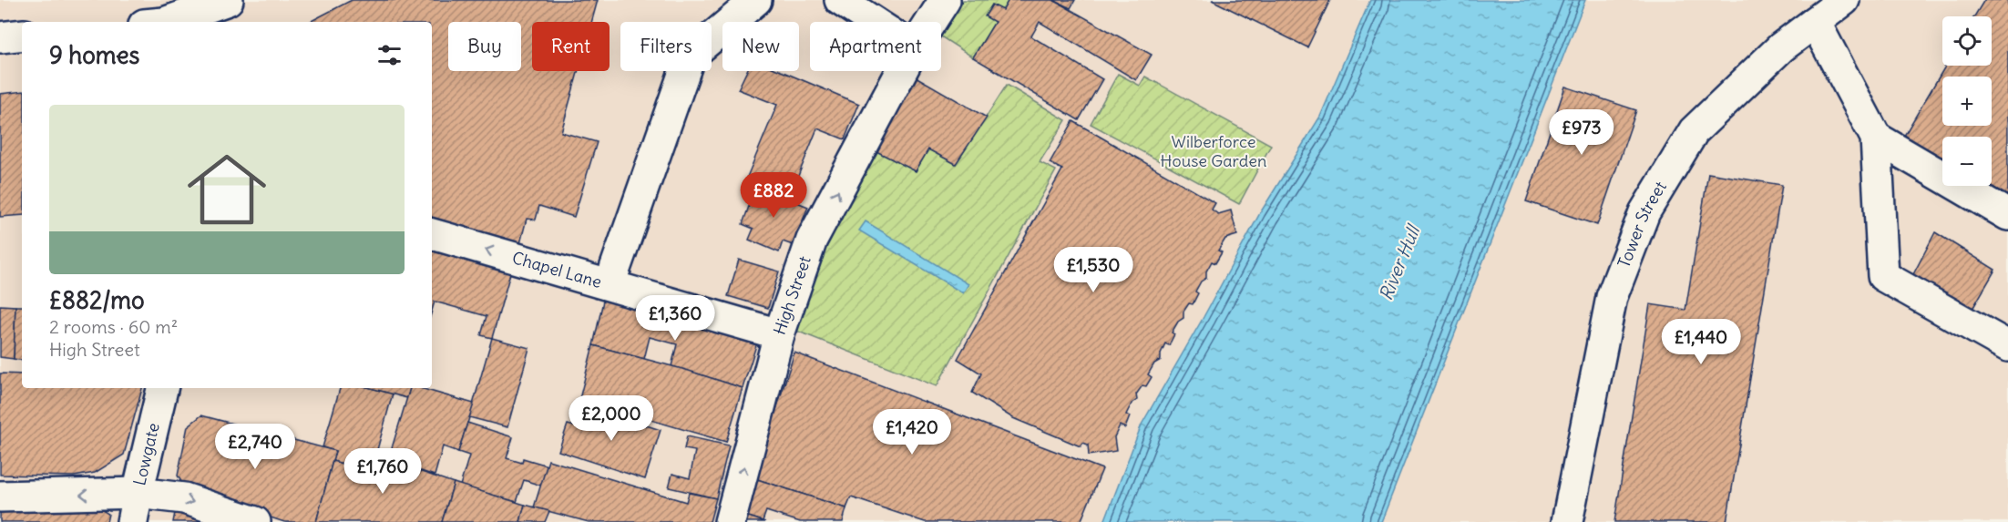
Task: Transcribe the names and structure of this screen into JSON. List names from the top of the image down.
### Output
{
  "streets": {
    "street": [
      "Tower Street",
      "Chapel Lane",
      "High Street",
      "Lowgate"
    ]
  },
  "crossings": [
    ["Chapel Lane", "High Street"]
  ],
  "one_way": ["Chapel Lane"],
  "water": ["River Hull"],
  "parks": ["Wilberforce House Garden"],
  "page": {
    "map_buttons": ["+", "−"],
    "chip": [
      "Buy",
      "Rent",
      "Filters",
      "New",
      "Apartment"
    ],
    "heading": "9 homes",
    "list": [
      {
        "name": "£882/mo",
        "note": "2 rooms · 60 m² · High Street"
      }
    ],
    "price": [
      "£973",
      "£882",
      "£1,530",
      "£1,360",
      "£1,440",
      "£2,000",
      "£1,420",
      "£2,740",
      "£1,760"
    ]
  }
}
